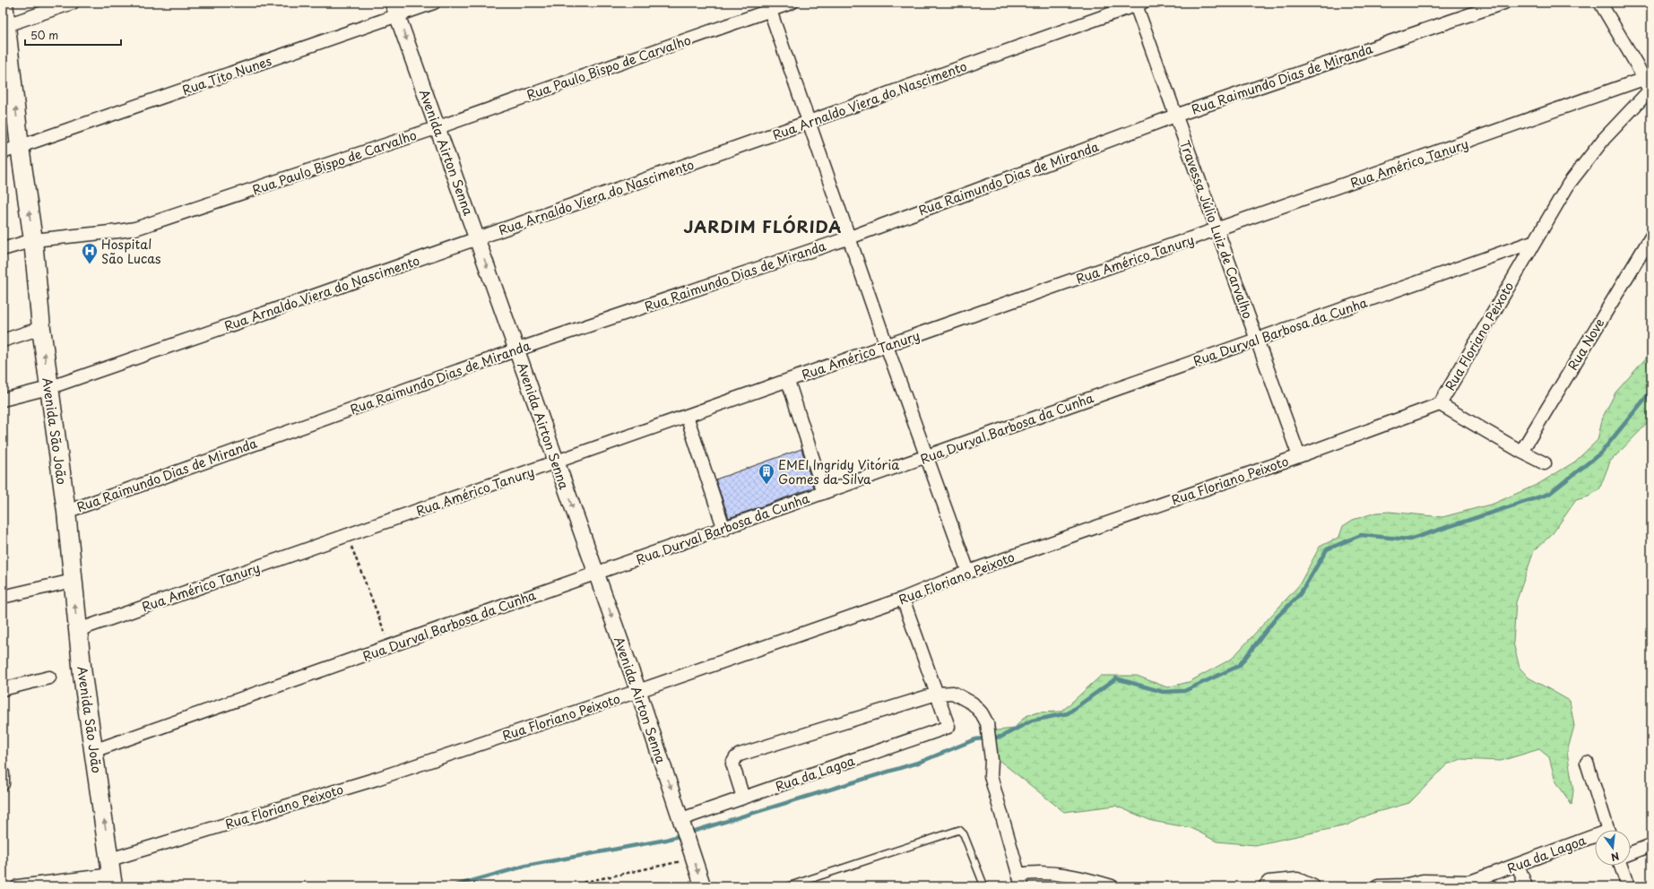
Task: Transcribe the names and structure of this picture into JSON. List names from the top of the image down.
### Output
{
  "streets": {
    "main road": ["Avenida São João"],
    "street": [
      "Rua Paulo Bispo de Carvalho",
      "Rua Tito Nunes",
      "Rua Raimundo Dias de Miranda",
      "Rua Arnaldo Viera do Nascimento",
      "Avenida Airton Senna",
      "Rua Américo Tanury",
      "Travessa Júlio Luiz de Carvalho",
      "Rua Durval Barbosa da Cunha",
      "Rua Floriano Peixoto",
      "Rua Nove",
      "Rua da Lagoa"
    ]
  },
  "crossings": [
    ["Rua Paulo Bispo de Carvalho", "Avenida Airton Senna"],
    ["Rua Paulo Bispo de Carvalho", "Avenida São João"],
    ["Rua Tito Nunes", "Avenida Airton Senna"],
    ["Rua Tito Nunes", "Avenida São João"],
    ["Rua Raimundo Dias de Miranda", "Avenida Airton Senna"],
    ["Rua Raimundo Dias de Miranda", "Travessa Júlio Luiz de Carvalho"],
    ["Rua Raimundo Dias de Miranda", "Avenida São João"],
    ["Rua Arnaldo Viera do Nascimento", "Avenida Airton Senna"],
    ["Rua Arnaldo Viera do Nascimento", "Travessa Júlio Luiz de Carvalho"],
    ["Rua Arnaldo Viera do Nascimento", "Avenida São João"],
    ["Avenida Airton Senna", "Rua Américo Tanury"],
    ["Avenida Airton Senna", "Rua Durval Barbosa da Cunha"],
    ["Avenida Airton Senna", "Rua Floriano Peixoto"],
    ["Avenida Airton Senna", "Rua da Lagoa"],
    ["Rua Américo Tanury", "Travessa Júlio Luiz de Carvalho"],
    ["Rua Américo Tanury", "Rua Floriano Peixoto"],
    ["Rua Américo Tanury", "Avenida São João"],
    ["Travessa Júlio Luiz de Carvalho", "Rua Durval Barbosa da Cunha"],
    ["Travessa Júlio Luiz de Carvalho", "Rua Floriano Peixoto"],
    ["Rua Durval Barbosa da Cunha", "Rua Floriano Peixoto"],
    ["Rua Durval Barbosa da Cunha", "Avenida São João"],
    ["Rua Floriano Peixoto", "Avenida São João"]
  ],
  "one_way": ["Avenida Airton Senna", "Avenida São João"],
  "districts": ["JARDIM FLÓRIDA"],
  "places": {
    "hospital": ["Hospital São Lucas"],
    "building": ["EMEI lngridy Vitória Gomes da Silva"]
  },
  "scale_bar": "50 m",
  "north": "bottom"
}
